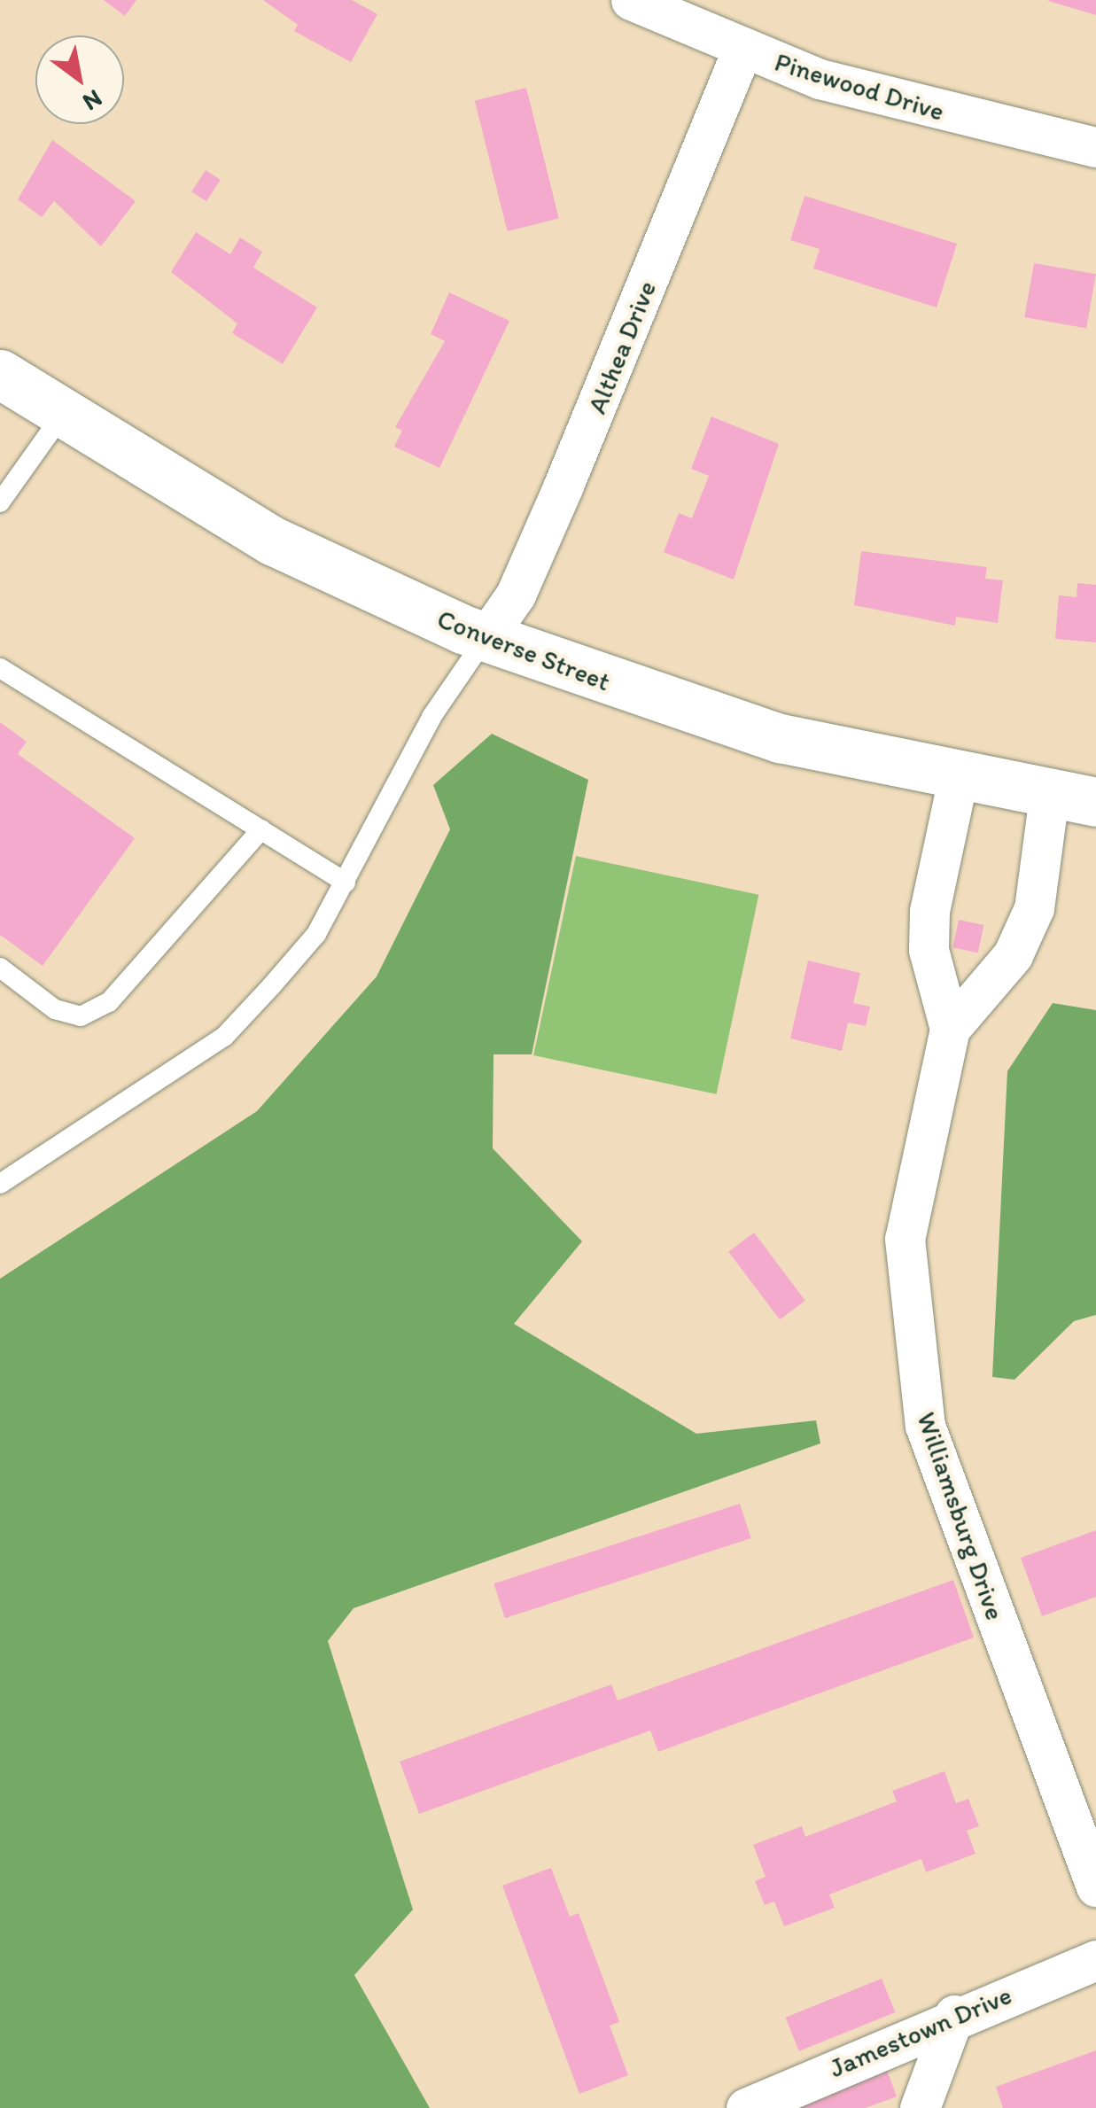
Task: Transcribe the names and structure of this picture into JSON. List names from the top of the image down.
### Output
{
  "streets": {
    "main road": ["Converse Street"],
    "street": [
      "Pinewood Drive",
      "Althea Drive",
      "Williamsburg Drive",
      "Jamestown Drive"
    ]
  },
  "crossings": [
    ["Pinewood Drive", "Althea Drive"],
    ["Althea Drive", "Converse Street"],
    ["Converse Street", "Williamsburg Drive"]
  ],
  "north": "bottom right"
}
